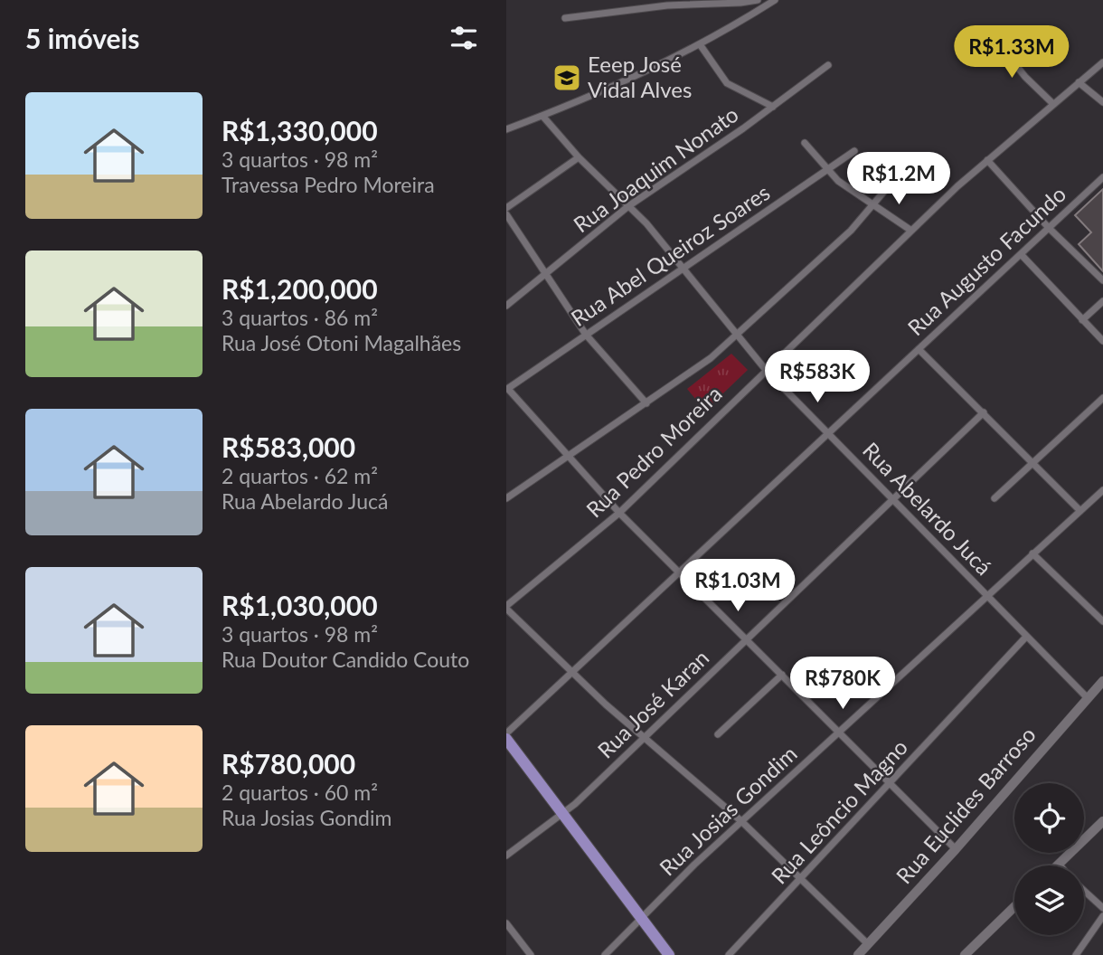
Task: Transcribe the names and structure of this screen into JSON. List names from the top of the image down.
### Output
{
  "streets": {
    "street": [
      "Rua Joaquim Nonato",
      "Rua Abel Queiroz Soares",
      "Rua Augusto Facundo",
      "Rua Pedro Moreira",
      "Rua Abelardo Jucá",
      "Rua José Karan",
      "Rua Euclides Barroso",
      "Rua Josias Gondim",
      "Rua Leôncio Magno"
    ]
  },
  "crossings": [
    ["Rua Joaquim Nonato", "Rua Abelardo Jucá"],
    ["Rua Abel Queiroz Soares", "Rua Abelardo Jucá"],
    ["Rua Augusto Facundo", "Rua Abelardo Jucá"],
    ["Rua Pedro Moreira", "Rua Abelardo Jucá"],
    ["Rua Abelardo Jucá", "Rua José Karan"],
    ["Rua Abelardo Jucá", "Rua Euclides Barroso"],
    ["Rua Abelardo Jucá", "Rua Josias Gondim"],
    ["Rua Abelardo Jucá", "Rua Leôncio Magno"]
  ],
  "places": {
    "school or university": ["Eeep José Vidal Alves"]
  },
  "page": {
    "heading": "5 imóveis",
    "price": [
      "R$1.33M",
      "R$1.2M",
      "R$583K",
      "R$1.03M",
      "R$780K"
    ],
    "list": [
      {
        "name": "R$1,330,000",
        "note": "3 quartos · 98 m² · Travessa Pedro Moreira"
      },
      {
        "name": "R$1,200,000",
        "note": "3 quartos · 86 m² · Rua José Otoni Magalhães"
      },
      {
        "name": "R$583,000",
        "note": "2 quartos · 62 m² · Rua Abelardo Jucá"
      },
      {
        "name": "R$1,030,000",
        "note": "3 quartos · 98 m² · Rua Doutor Candido Couto"
      },
      {
        "name": "R$780,000",
        "note": "2 quartos · 60 m² · Rua Josias Gondim"
      }
    ]
  }
}
